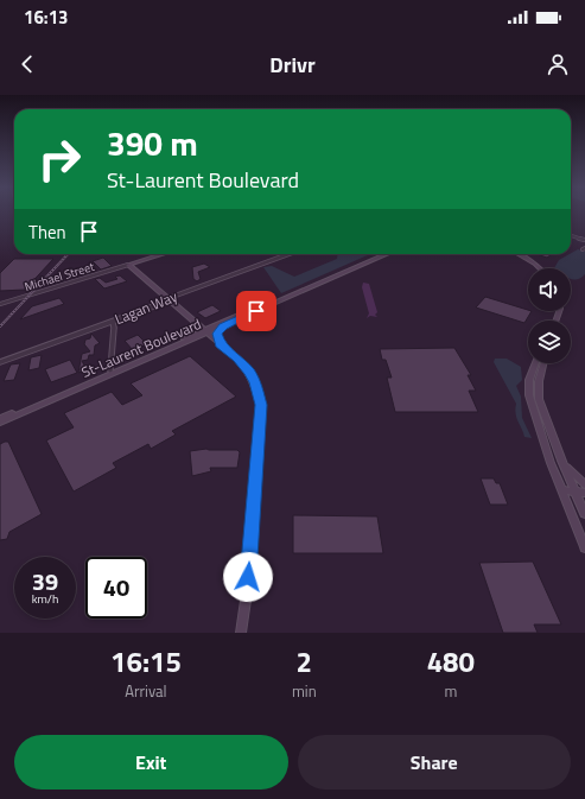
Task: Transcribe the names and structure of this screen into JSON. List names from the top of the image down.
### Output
{
  "streets": {
    "main road": ["Michael Street", "St-Laurent Boulevard"],
    "street": ["Lagan Way"]
  },
  "page": {
    "status": "16:13",
    "header": "Drivr",
    "turn": ["390 m", "St-Laurent Boulevard"],
    "then": "Then",
    "speed": "39 km/h",
    "limit": "40",
    "eta": [
      "16:15",
      "Arrival",
      "2",
      "min",
      "480",
      "m"
    ],
    "buttons": ["Exit", "Share"]
  }
}
